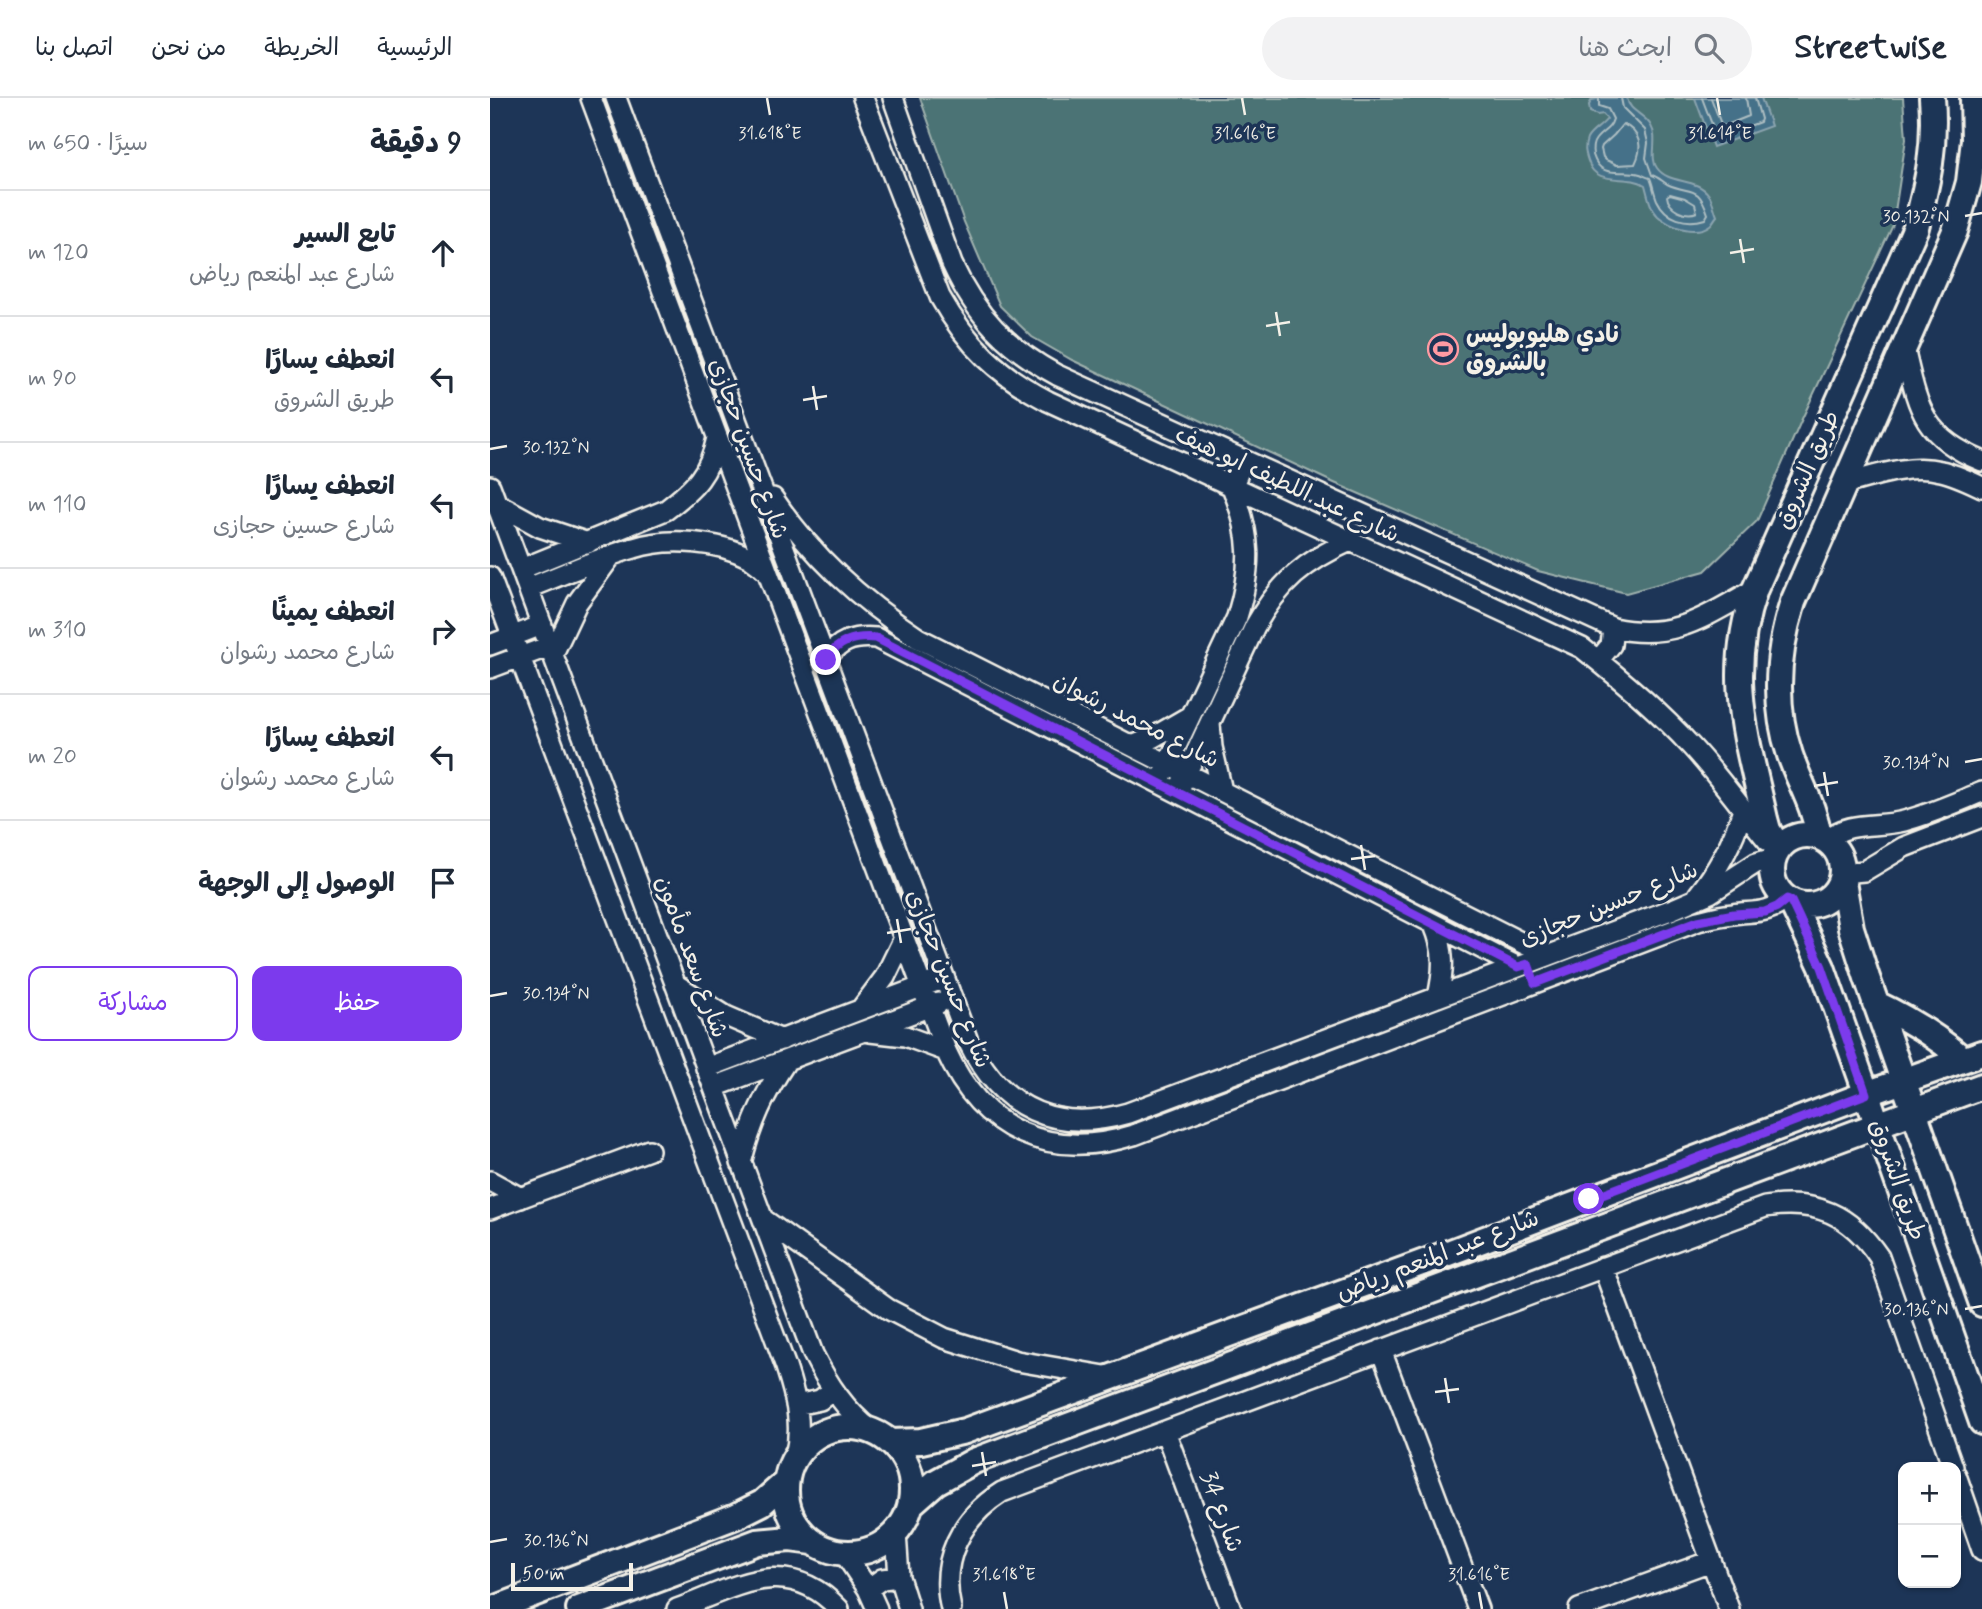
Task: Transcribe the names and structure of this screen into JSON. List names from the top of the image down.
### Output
{
  "streets": {
    "street": [
      "شارع حسين حجازى",
      "طريق الشروق",
      "شارع عبد اللطيف ابو هيف",
      "شارع محمد رشوان",
      "شارع سعد مأمون",
      "شارع عبد المنعم رياض",
      "شارع 34"
    ]
  },
  "crossings": [
    ["شارع حسين حجازى", "طريق الشروق"],
    ["شارع حسين حجازى", "شارع عبد اللطيف ابو هيف"],
    ["شارع حسين حجازى", "شارع محمد رشوان"],
    ["طريق الشروق", "شارع عبد اللطيف ابو هيف"],
    ["طريق الشروق", "شارع عبد المنعم رياض"],
    ["شارع سعد مأمون", "شارع عبد المنعم رياض"]
  ],
  "places": {
    "sports": ["نادي هليوبوليس بالشروق"]
  },
  "scale_bar": "50 m",
  "page": {
    "header": "Streetwise",
    "search": "ابحث هنا",
    "nav": [
      "الرئيسية",
      "الخريطة",
      "من نحن",
      "اتصل بنا"
    ],
    "heading": ["9 دقيقة", "سيرًا · 650 m"],
    "list": [
      ["تابع السير", "شارع عبد المنعم رياض", "120 m"],
      ["انعطف يسارًا", "طريق الشروق", "90 m"],
      ["انعطف يسارًا", "شارع حسين حجازى", "110 m"],
      ["انعطف يمينًا", "شارع محمد رشوان", "310 m"],
      ["انعطف يسارًا", "شارع محمد رشوان", "20 m"],
      "الوصول إلى الوجهة"
    ],
    "buttons": ["حفظ", "مشاركة"],
    "map_buttons": ["+", "−"],
    "scale": "50 m"
  },
  "coordinates": [
    "31.616°E",
    "31.618°E",
    "31.614°E",
    "30.132°N",
    "30.134°N",
    "30.136°N"
  ]
}
